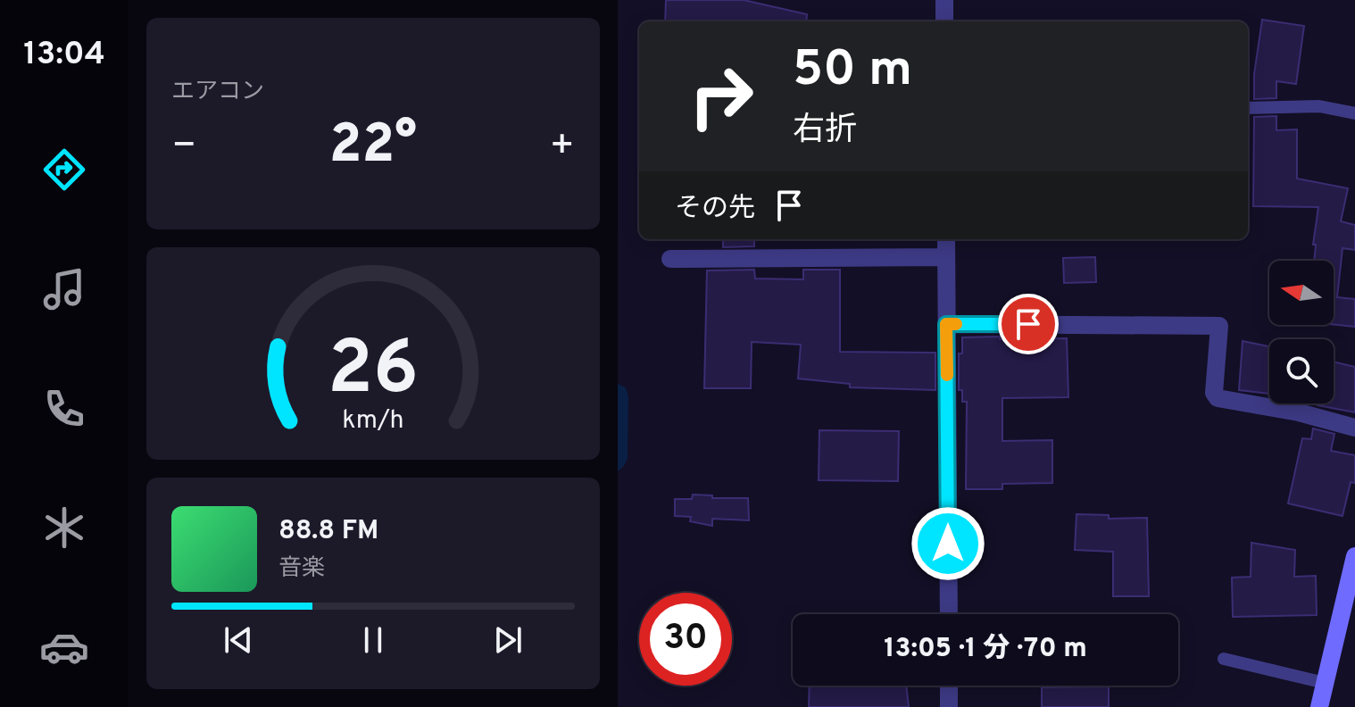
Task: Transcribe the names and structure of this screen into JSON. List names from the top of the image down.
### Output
{
  "north": "left",
  "page": {
    "tabs": "13:04",
    "tile": "エアコン",
    "turn": ["50 m", "右折"],
    "heat": ["−", "22°", "+"],
    "then": "その先",
    "song": ["88.8 FM", "音楽"],
    "limit": "30",
    "trip": "13:05 · 1 分 · 70 m",
    "gauge": ["26", "km/h"]
  }
}
